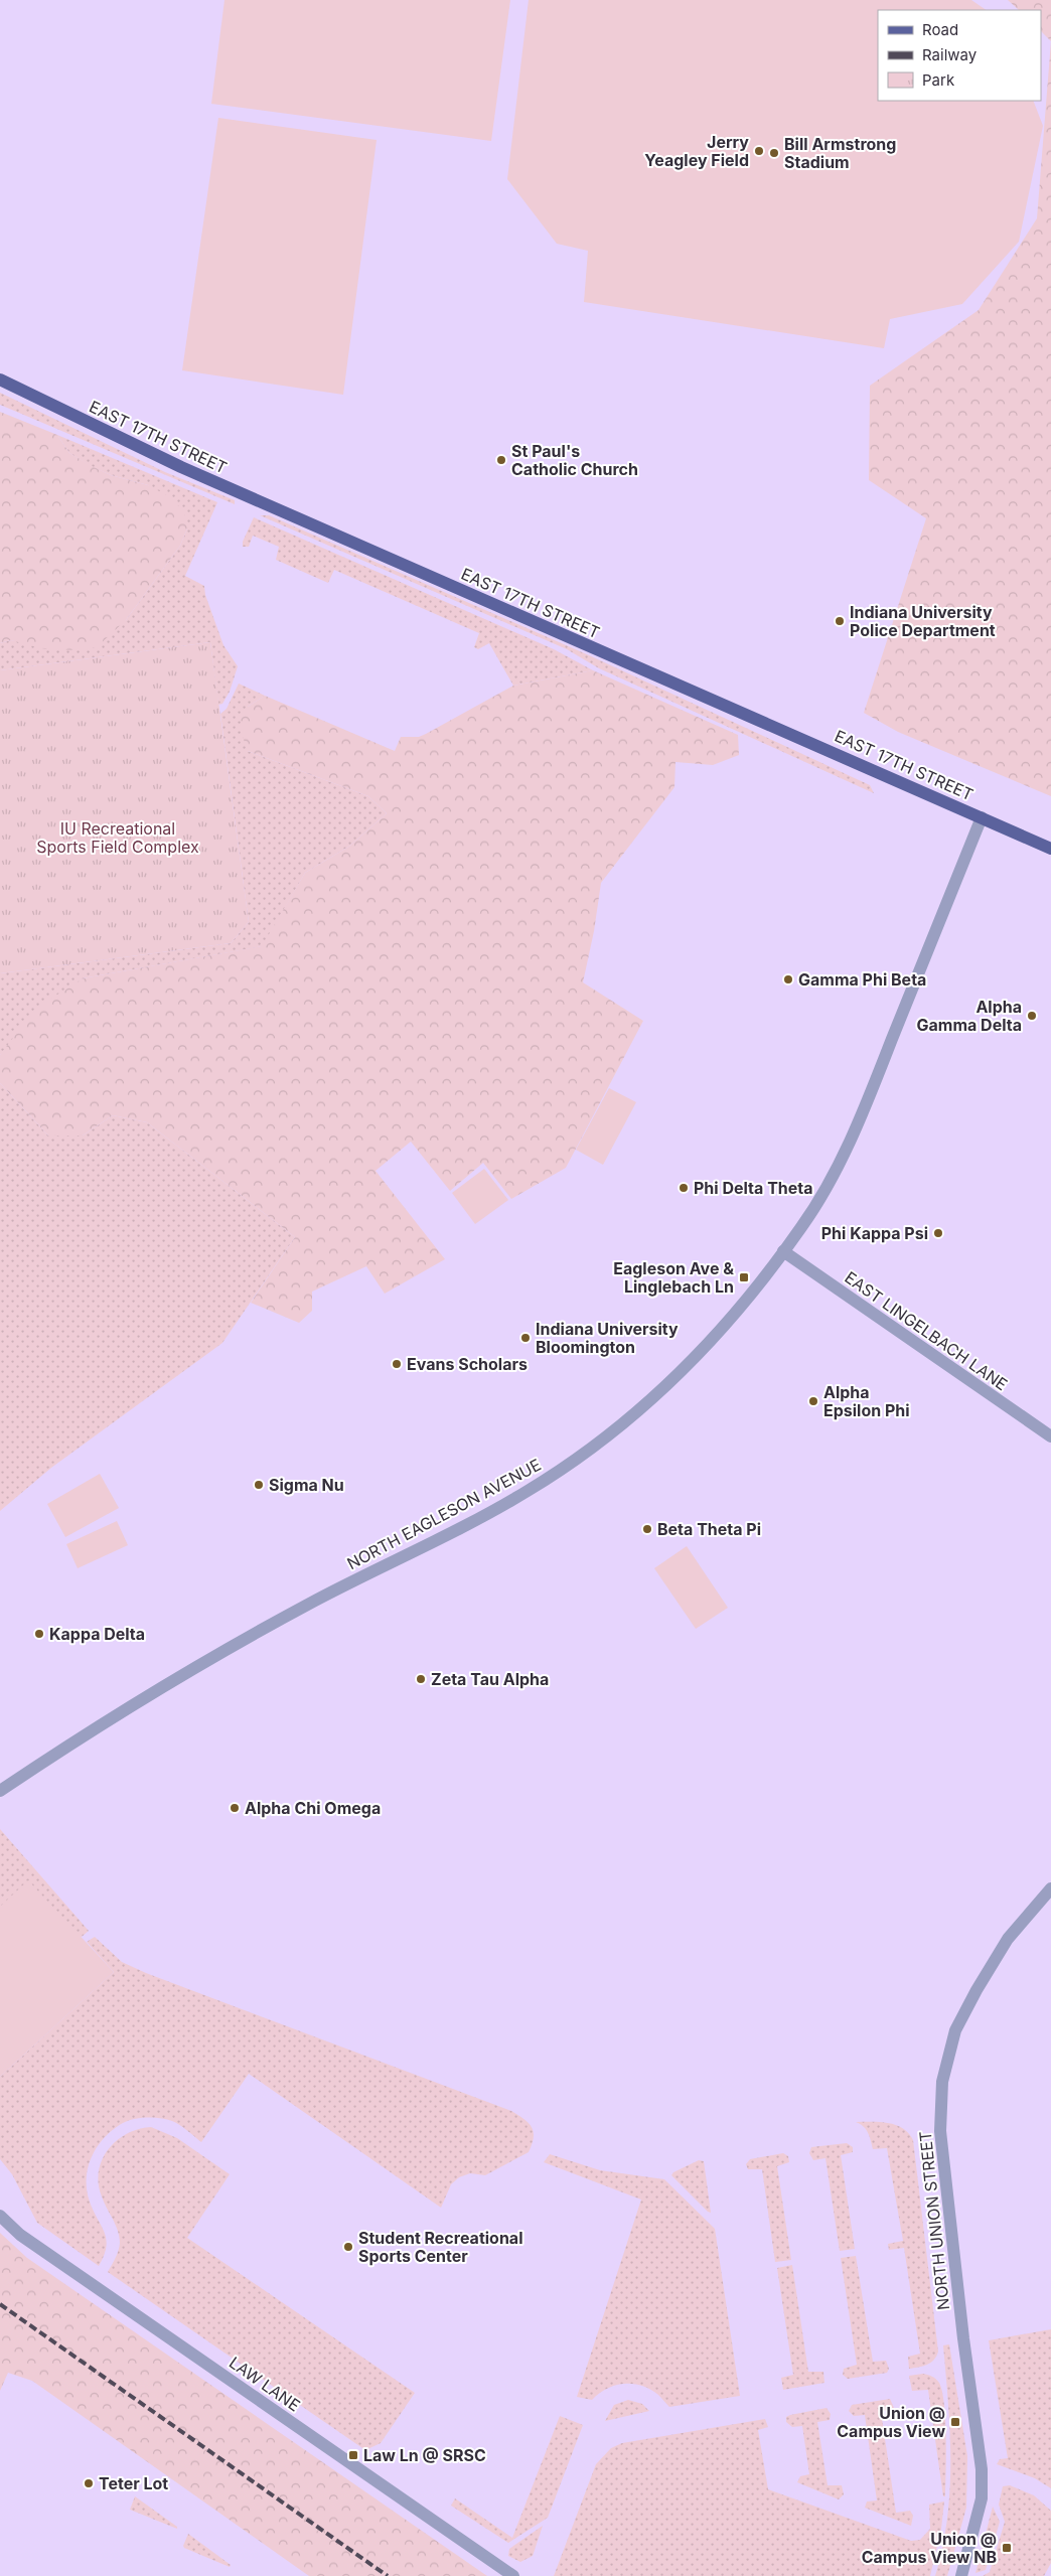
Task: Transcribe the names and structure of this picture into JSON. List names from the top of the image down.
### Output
{
  "streets": {
    "main road": ["EAST 17TH STREET"],
    "street": [
      "EAST LINGELBACH LANE",
      "NORTH EAGLESON AVENUE",
      "NORTH UNION STREET",
      "LAW LANE"
    ]
  },
  "crossings": [
    ["EAST 17TH STREET", "NORTH EAGLESON AVENUE"],
    ["EAST LINGELBACH LANE", "NORTH EAGLESON AVENUE"]
  ],
  "parks": ["IU Recreational Sports Field Complex"],
  "places": {
    "other": [
      "Jerry Yeagley Field",
      "Bill Armstrong Stadium",
      "St Paul's Catholic Church",
      "Indiana University Police Department",
      "Gamma Phi Beta",
      "Alpha Gamma Delta",
      "Phi Delta Theta",
      "Phi Kappa Psi",
      "Indiana University Bloomington",
      "Evans Scholars",
      "Alpha Epsilon Phi",
      "Sigma Nu",
      "Beta Theta Pi",
      "Kappa Delta",
      "Zeta Tau Alpha",
      "Alpha Chi Omega",
      "Student Recreational Sports Center",
      "Teter Lot"
    ],
    "transit": [
      "Eagleson Ave & Linglebach Ln",
      "Union @ Campus View",
      "Law Ln @ SRSC",
      "Union @ Campus View NB"
    ]
  },
  "legend": ["Road", "Railway", "Park"]
}
